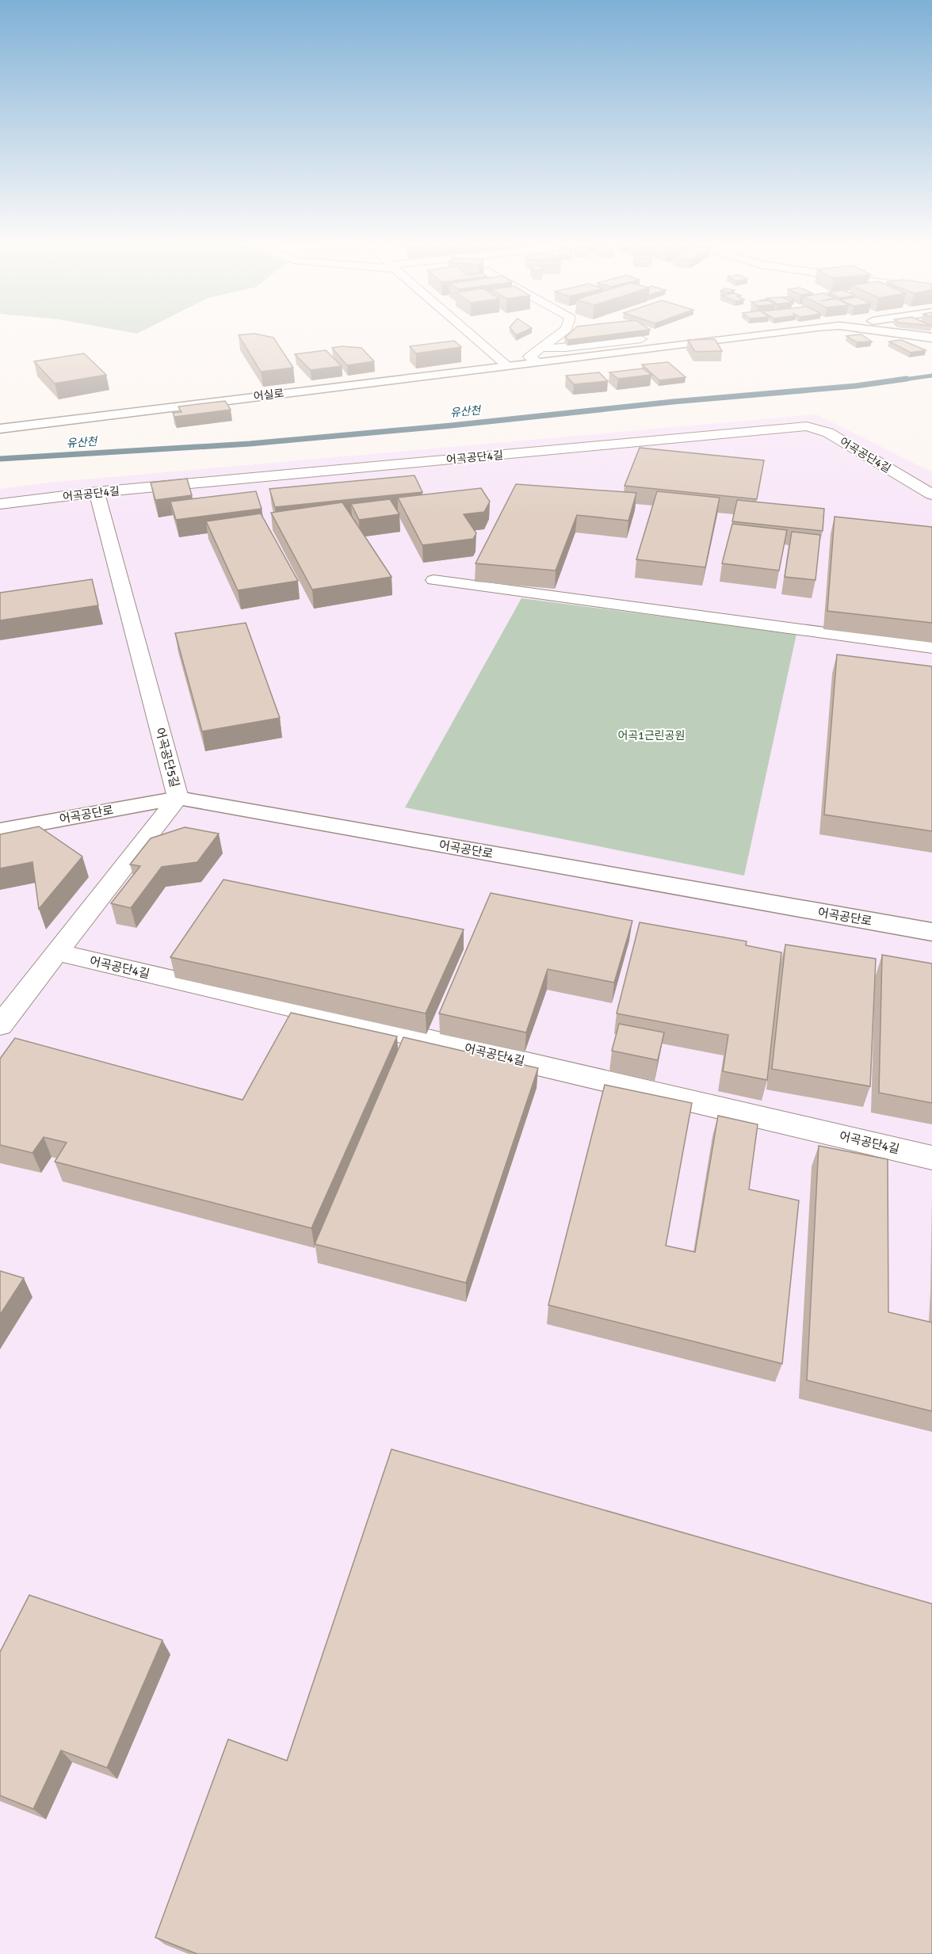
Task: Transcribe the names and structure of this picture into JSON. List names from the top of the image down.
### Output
{
  "streets": {
    "main road": ["어실로", "어곡공단로"],
    "street": ["어곡공단4길", "어곡공단5길"]
  },
  "crossings": [
    ["어곡공단4길", "어곡공단5길"],
    ["어곡공단5길", "어곡공단로"]
  ],
  "water": ["유산천"],
  "parks": ["어곡1근린공원"]
}
